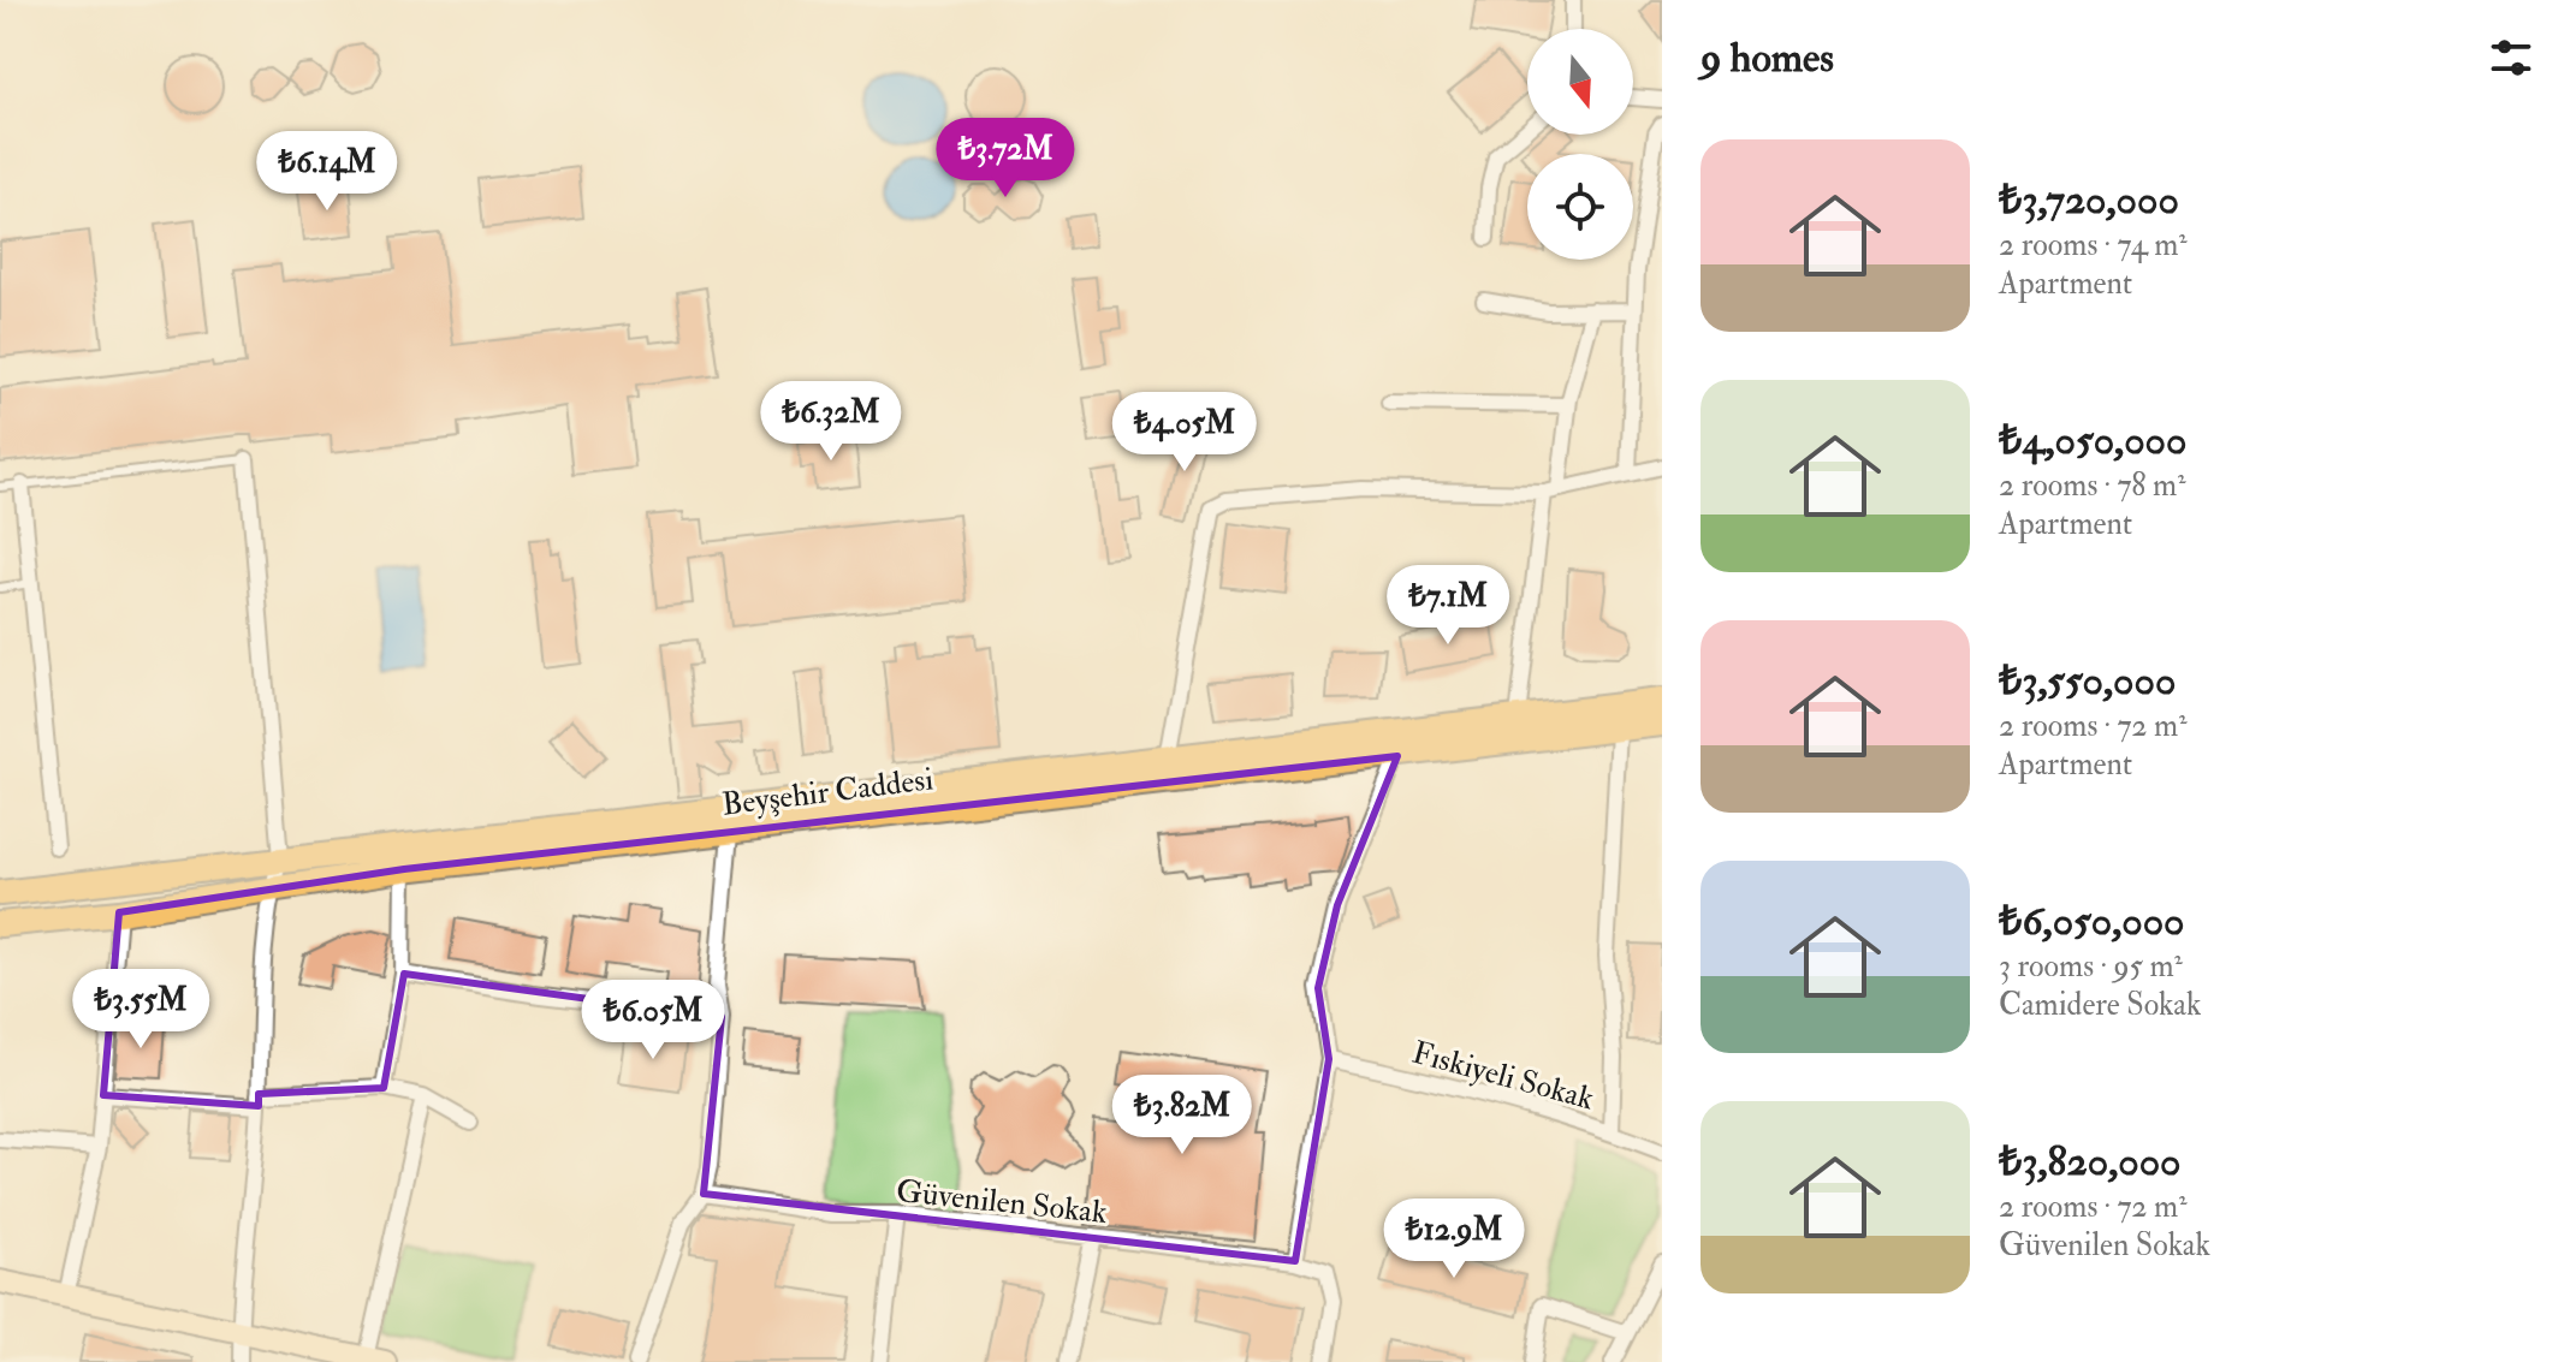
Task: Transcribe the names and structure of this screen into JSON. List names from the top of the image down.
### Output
{
  "streets": {
    "main road": ["Beyşehir Caddesi"],
    "street": ["Fıskiyeli Sokak", "Güvenilen Sokak"]
  },
  "north": "bottom",
  "page": {
    "heading": "9 homes",
    "list": [
      {
        "name": "₺3,720,000",
        "note": "2 rooms · 74 m² · Apartment"
      },
      {
        "name": "₺4,050,000",
        "note": "2 rooms · 78 m² · Apartment"
      },
      {
        "name": "₺3,550,000",
        "note": "2 rooms · 72 m² · Apartment"
      },
      {
        "name": "₺6,050,000",
        "note": "3 rooms · 95 m² · Camidere Sokak"
      },
      {
        "name": "₺3,820,000",
        "note": "2 rooms · 72 m² · Güvenilen Sokak"
      }
    ],
    "price": [
      "₺3.72M",
      "₺6.14M",
      "₺6.32M",
      "₺4.05M",
      "₺7.1M",
      "₺3.55M",
      "₺6.05M",
      "₺3.82M",
      "₺12.9M"
    ]
  }
}
